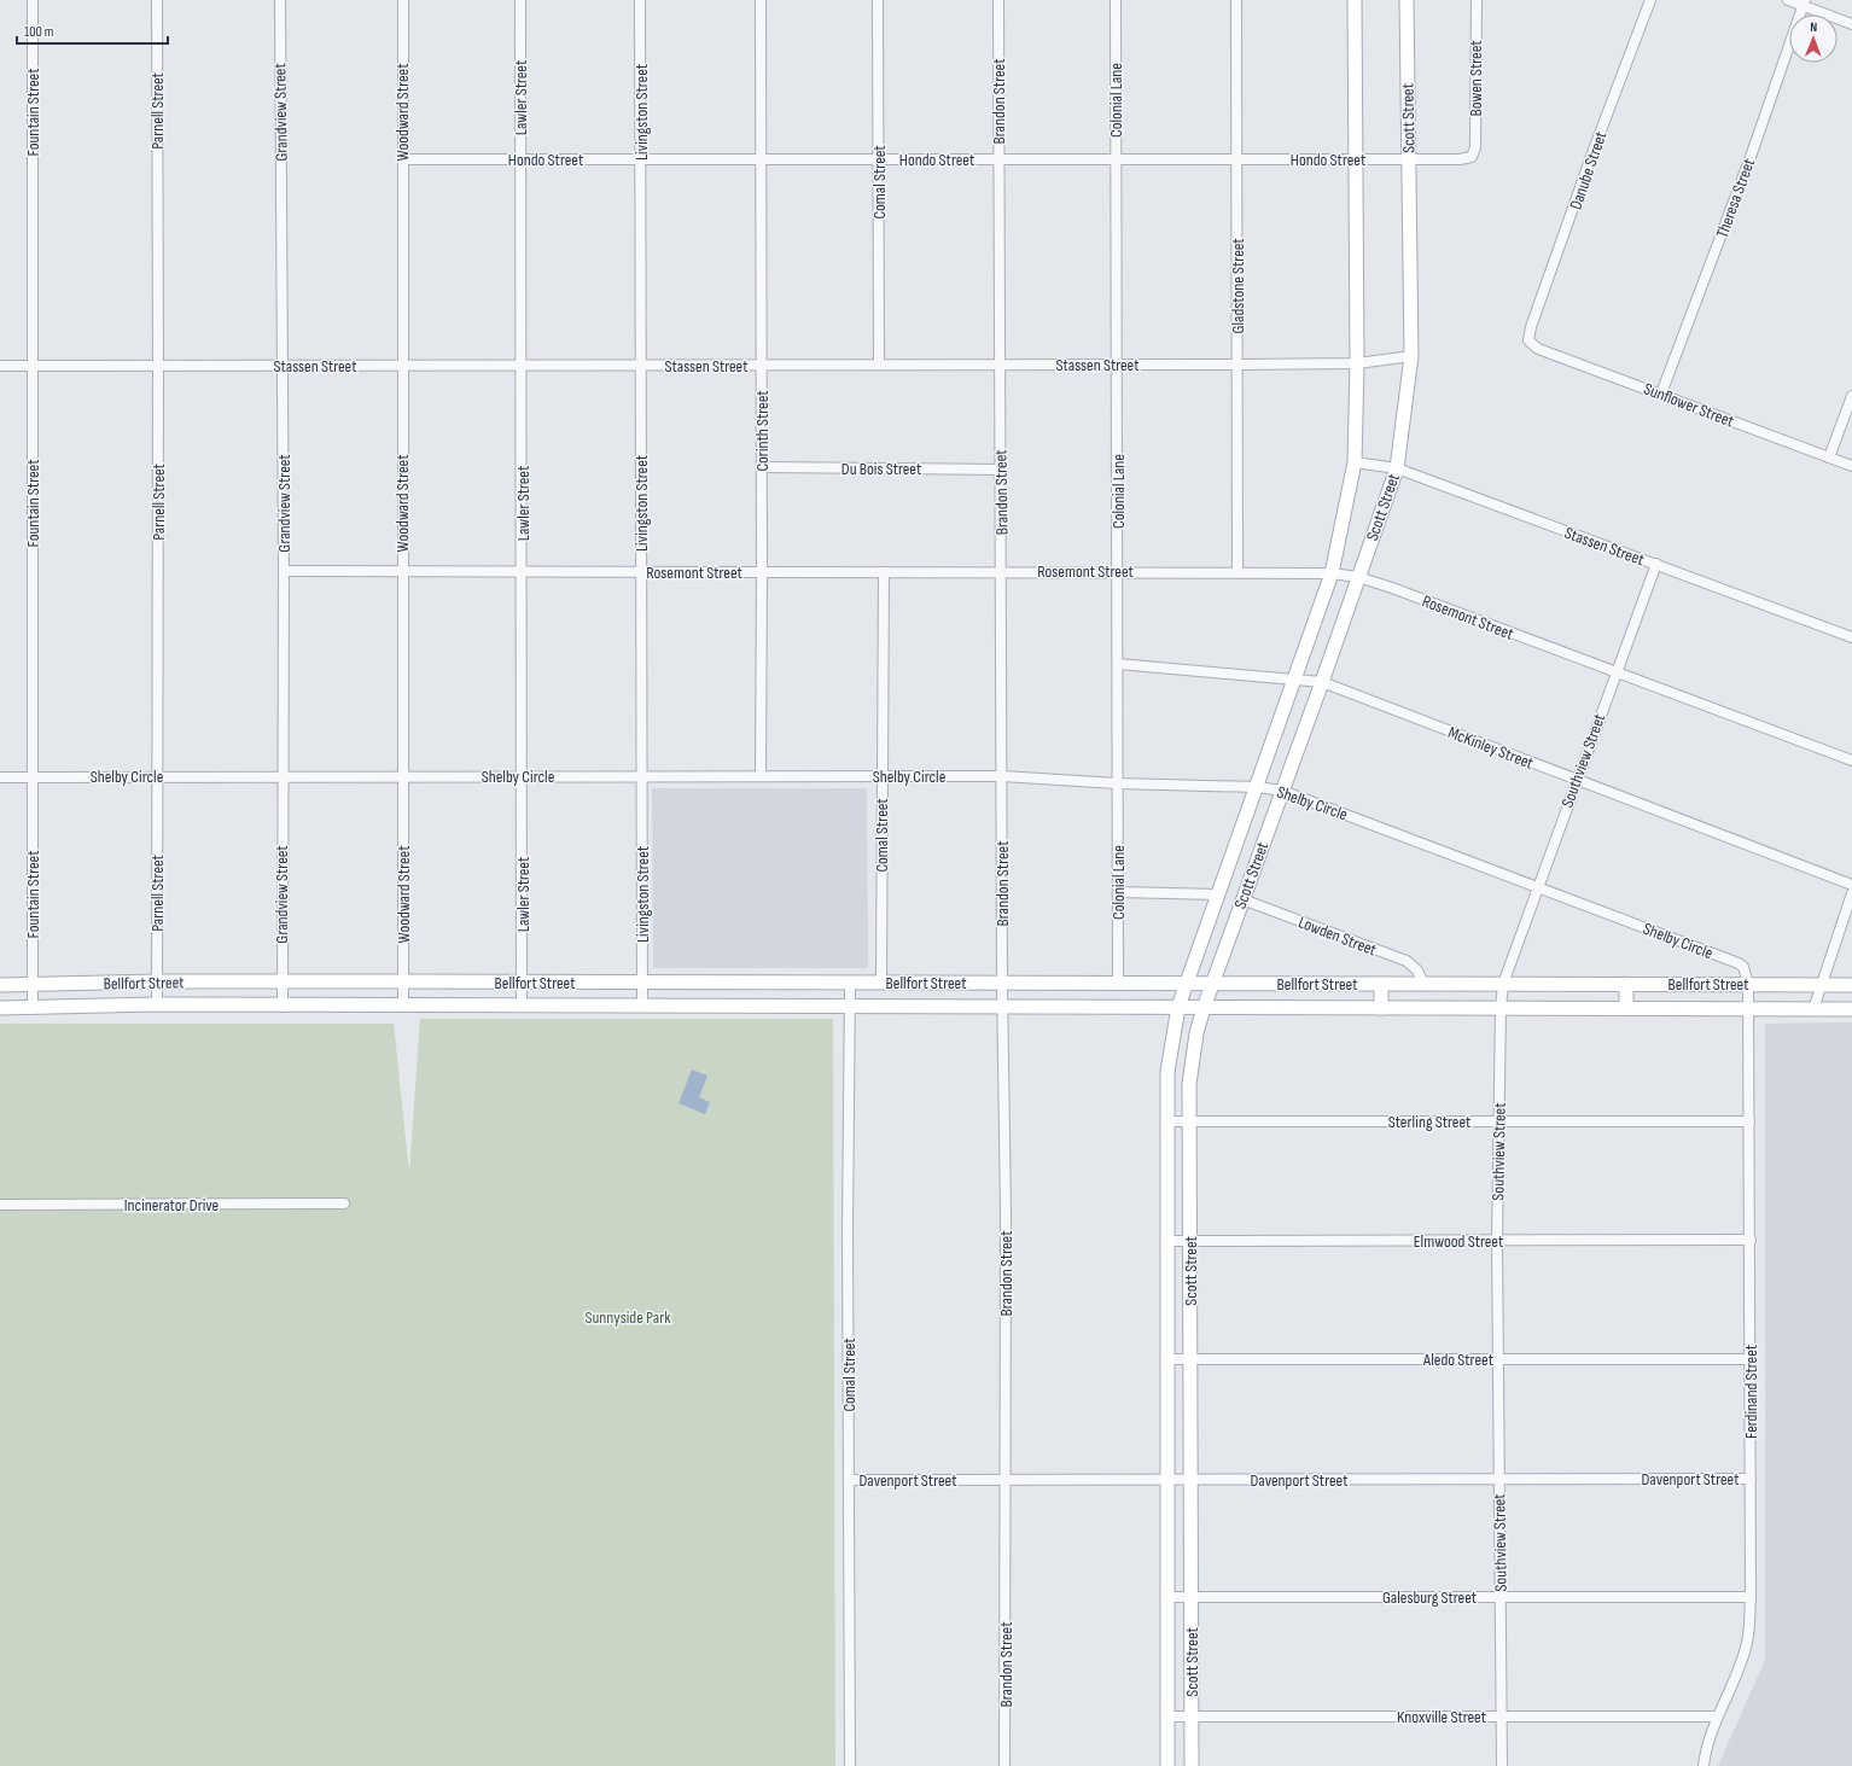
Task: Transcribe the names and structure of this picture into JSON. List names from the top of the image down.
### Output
{
  "streets": {
    "main road": ["Scott Street", "Bellfort Street"],
    "street": [
      "Bowen Street",
      "Lawler Street",
      "Colonial Lane",
      "Brandon Street",
      "Parnell Street",
      "Fountain Street",
      "Grandview Street",
      "Woodward Street",
      "Livingston Street",
      "Hondo Street",
      "Danube Street",
      "Comal Street",
      "Theresa Street",
      "Gladstone Street",
      "Stassen Street",
      "Sunflower Street",
      "Corinth Street",
      "Du Bois Street",
      "Rosemont Street",
      "McKinley Street",
      "Southview Street",
      "Shelby Circle",
      "Lowden Street",
      "Sterling Street",
      "Incinerator Drive",
      "Elmwood Street",
      "Aledo Street",
      "Ferdinand Street",
      "Davenport Street",
      "Galesburg Street",
      "Knoxville Street"
    ]
  },
  "crossings": [
    ["Bowen Street", "Hondo Street"],
    ["Lawler Street", "Hondo Street"],
    ["Lawler Street", "Stassen Street"],
    ["Lawler Street", "Rosemont Street"],
    ["Lawler Street", "Shelby Circle"],
    ["Lawler Street", "Bellfort Street"],
    ["Colonial Lane", "Hondo Street"],
    ["Colonial Lane", "Stassen Street"],
    ["Colonial Lane", "Rosemont Street"],
    ["Colonial Lane", "McKinley Street"],
    ["Colonial Lane", "Shelby Circle"],
    ["Colonial Lane", "Bellfort Street"],
    ["Brandon Street", "Hondo Street"],
    ["Brandon Street", "Stassen Street"],
    ["Brandon Street", "Du Bois Street"],
    ["Brandon Street", "Rosemont Street"],
    ["Brandon Street", "Shelby Circle"],
    ["Brandon Street", "Bellfort Street"],
    ["Brandon Street", "Davenport Street"],
    ["Parnell Street", "Stassen Street"],
    ["Parnell Street", "Shelby Circle"],
    ["Parnell Street", "Bellfort Street"],
    ["Fountain Street", "Stassen Street"],
    ["Fountain Street", "Shelby Circle"],
    ["Fountain Street", "Bellfort Street"],
    ["Grandview Street", "Stassen Street"],
    ["Grandview Street", "Rosemont Street"],
    ["Grandview Street", "Shelby Circle"],
    ["Grandview Street", "Bellfort Street"],
    ["Woodward Street", "Hondo Street"],
    ["Woodward Street", "Stassen Street"],
    ["Woodward Street", "Rosemont Street"],
    ["Woodward Street", "Shelby Circle"],
    ["Woodward Street", "Bellfort Street"],
    ["Livingston Street", "Hondo Street"],
    ["Livingston Street", "Stassen Street"],
    ["Livingston Street", "Rosemont Street"],
    ["Livingston Street", "Shelby Circle"],
    ["Livingston Street", "Bellfort Street"],
    ["Scott Street", "Hondo Street"],
    ["Scott Street", "Stassen Street"],
    ["Scott Street", "Rosemont Street"],
    ["Scott Street", "McKinley Street"],
    ["Scott Street", "Shelby Circle"],
    ["Scott Street", "Lowden Street"],
    ["Scott Street", "Bellfort Street"],
    ["Scott Street", "Sterling Street"],
    ["Scott Street", "Elmwood Street"],
    ["Scott Street", "Aledo Street"],
    ["Scott Street", "Davenport Street"],
    ["Scott Street", "Galesburg Street"],
    ["Scott Street", "Knoxville Street"],
    ["Hondo Street", "Comal Street"],
    ["Hondo Street", "Gladstone Street"],
    ["Hondo Street", "Corinth Street"],
    ["Danube Street", "Sunflower Street"],
    ["Comal Street", "Stassen Street"],
    ["Comal Street", "Rosemont Street"],
    ["Comal Street", "Shelby Circle"],
    ["Comal Street", "Bellfort Street"],
    ["Comal Street", "Davenport Street"],
    ["Theresa Street", "Sunflower Street"],
    ["Gladstone Street", "Stassen Street"],
    ["Gladstone Street", "Rosemont Street"],
    ["Stassen Street", "Corinth Street"],
    ["Stassen Street", "Southview Street"],
    ["Corinth Street", "Du Bois Street"],
    ["Corinth Street", "Rosemont Street"],
    ["Corinth Street", "Shelby Circle"],
    ["Rosemont Street", "Southview Street"],
    ["McKinley Street", "Southview Street"],
    ["Southview Street", "Shelby Circle"],
    ["Southview Street", "Bellfort Street"],
    ["Southview Street", "Sterling Street"],
    ["Southview Street", "Elmwood Street"],
    ["Southview Street", "Aledo Street"],
    ["Southview Street", "Davenport Street"],
    ["Southview Street", "Galesburg Street"],
    ["Southview Street", "Knoxville Street"],
    ["Shelby Circle", "Bellfort Street"],
    ["Shelby Circle", "Ferdinand Street"],
    ["Lowden Street", "Bellfort Street"],
    ["Bellfort Street", "Ferdinand Street"],
    ["Sterling Street", "Ferdinand Street"],
    ["Elmwood Street", "Ferdinand Street"],
    ["Aledo Street", "Ferdinand Street"],
    ["Ferdinand Street", "Davenport Street"],
    ["Ferdinand Street", "Galesburg Street"],
    ["Ferdinand Street", "Knoxville Street"]
  ],
  "parks": ["Sunnyside Park"],
  "scale_bar": "100 m",
  "north": "top"
}
